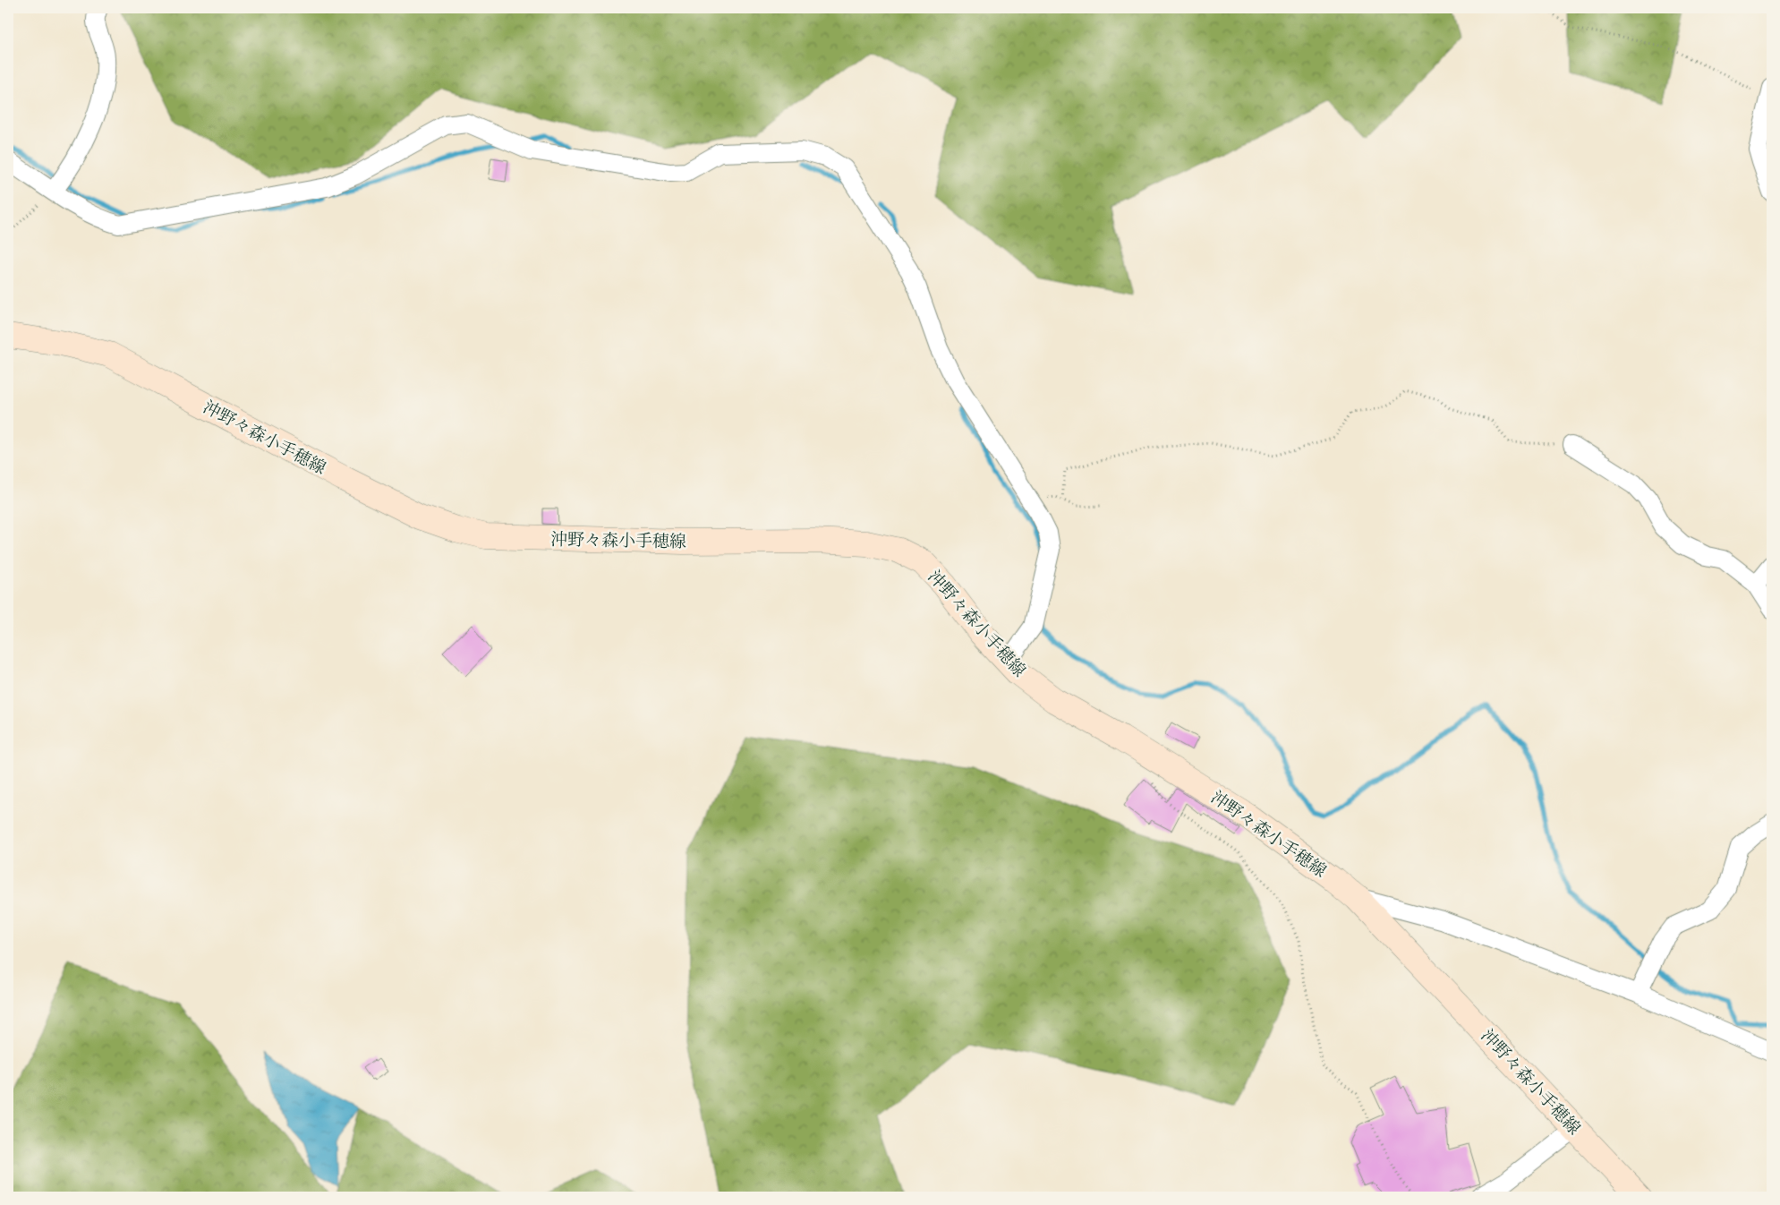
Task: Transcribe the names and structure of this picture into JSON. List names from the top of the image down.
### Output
{
  "streets": {
    "main road": ["沖野々森小手穂線"]
  }
}
